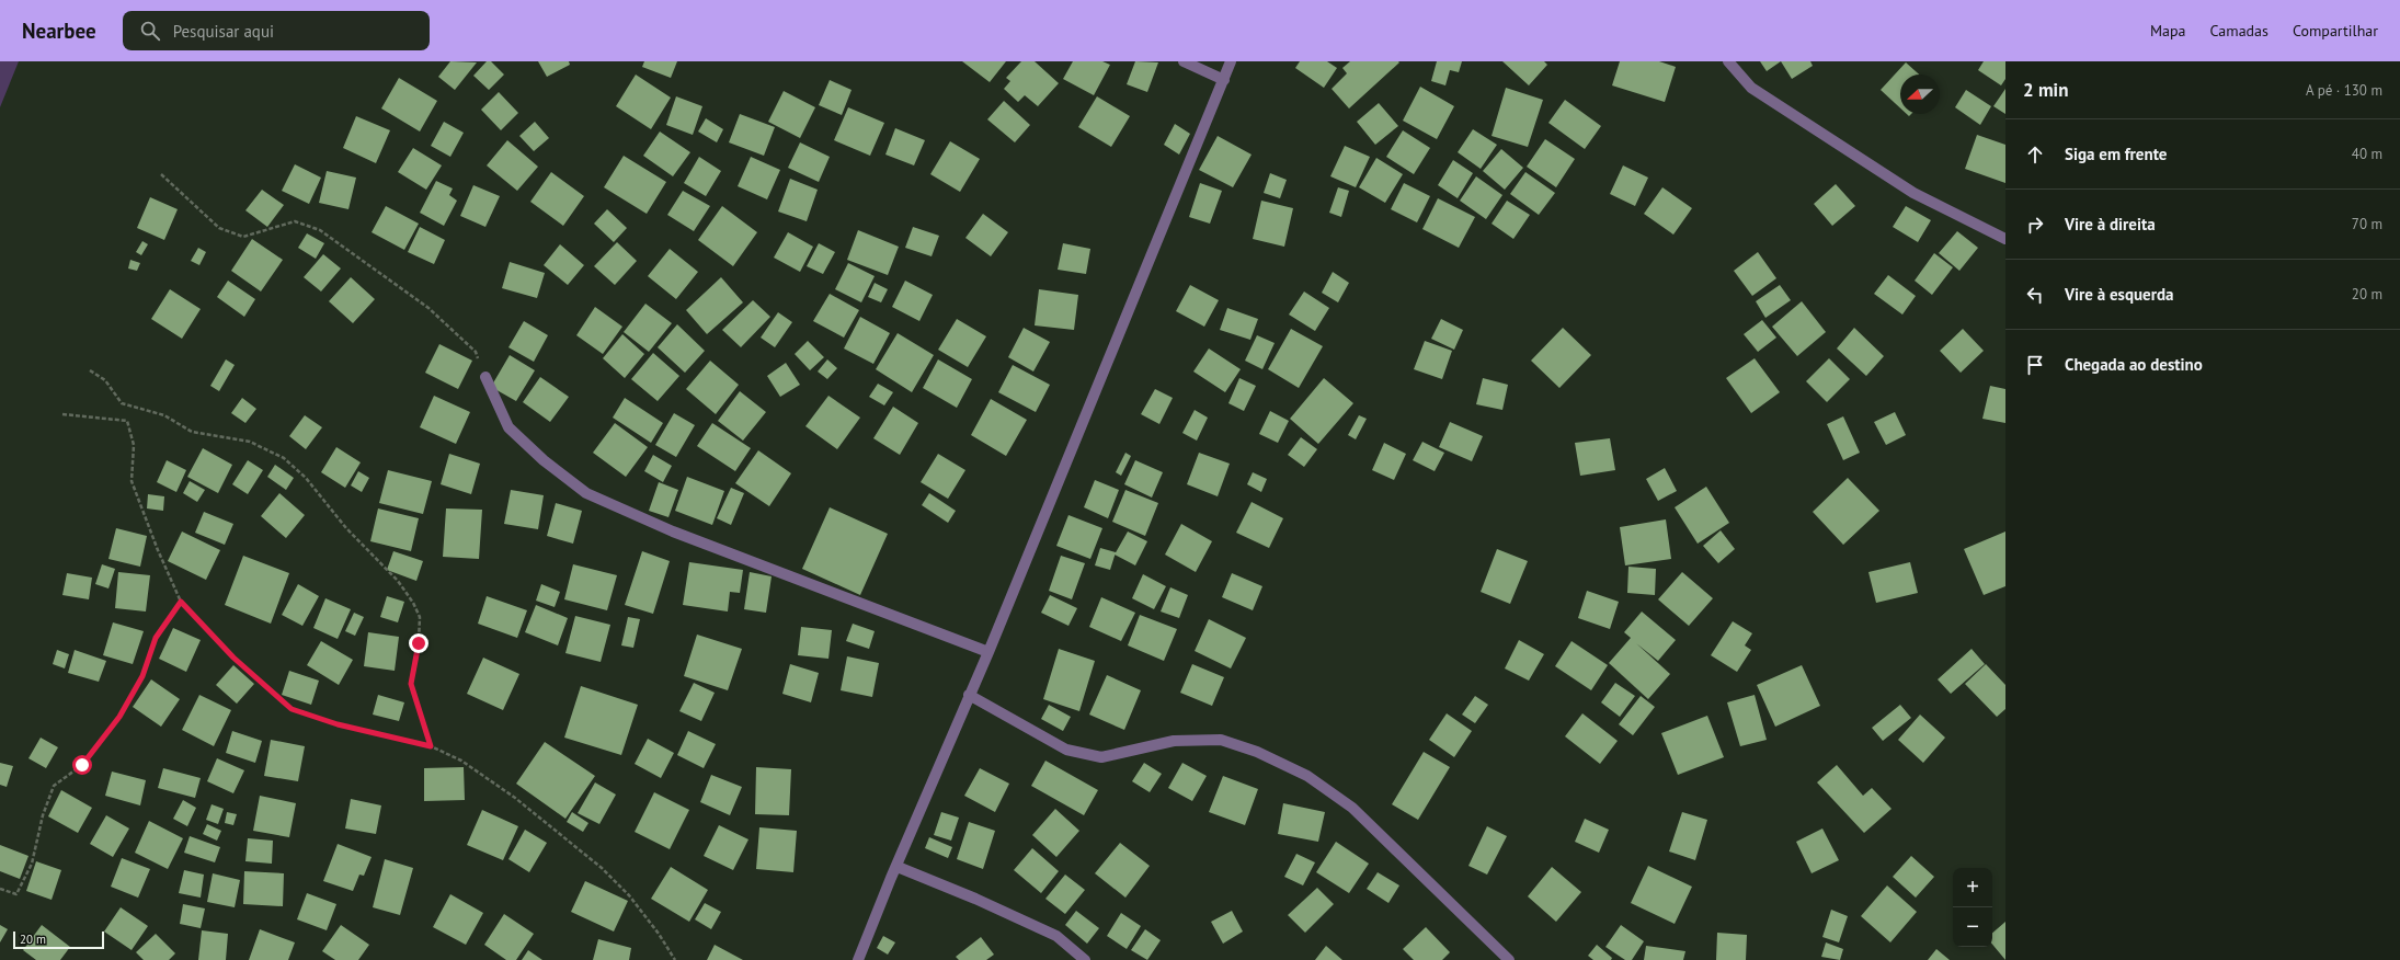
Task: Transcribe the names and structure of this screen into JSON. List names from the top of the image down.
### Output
{
  "scale_bar": "20 m",
  "north": "left",
  "page": {
    "header": "Nearbee",
    "search": "Pesquisar aqui",
    "nav": ["Mapa", "Camadas", "Compartilhar"],
    "heading": ["2 min", "A pé · 130 m"],
    "list": [
      ["Siga em frente", "40 m"],
      ["Vire à direita", "70 m"],
      ["Vire à esquerda", "20 m"],
      "Chegada ao destino"
    ],
    "map_buttons": ["+", "−"],
    "scale": "20 m"
  }
}
